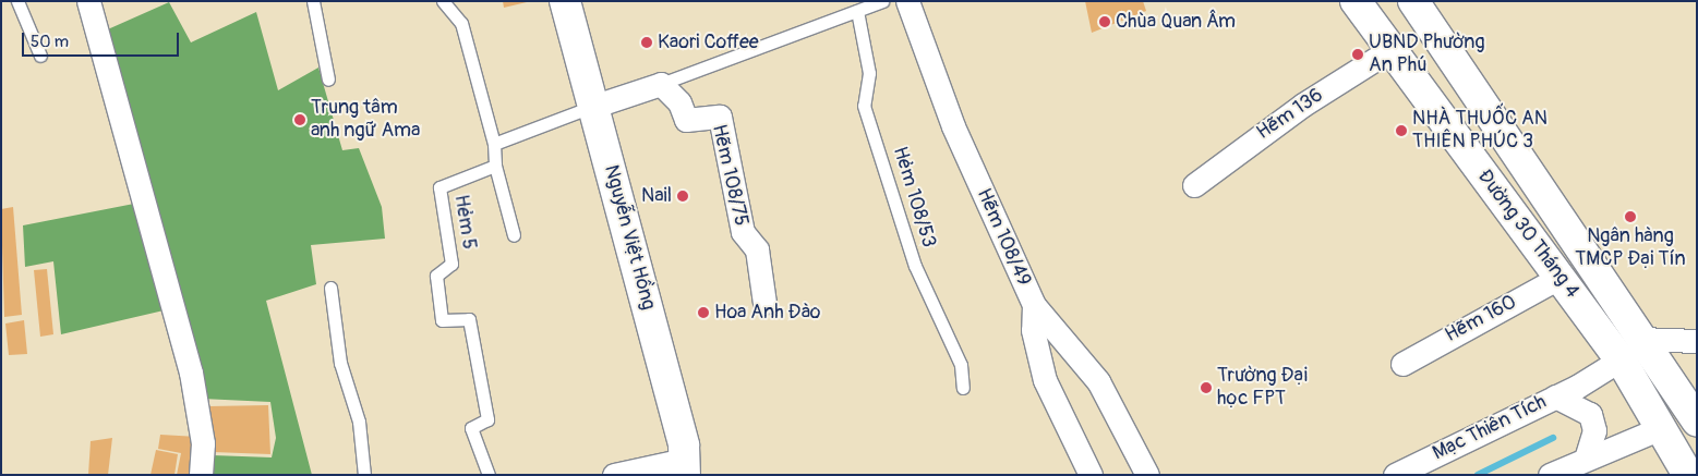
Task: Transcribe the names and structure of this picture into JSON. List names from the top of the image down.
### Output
{
  "streets": {
    "main road": ["Đường 30 Tháng 4", "Nguyễn Việt Hồng"],
    "street": [
      "Hẽm 136",
      "Hẽm 108/75",
      "Hẽm 108/49",
      "Hẽm 160",
      "Mạc Thiên Tích"
    ],
    "lane": ["Hẻm 108/53", "Hẻm 5"]
  },
  "crossings": [
    ["Hẽm 136", "Đường 30 Tháng 4"],
    ["Đường 30 Tháng 4", "Hẽm 160"],
    ["Đường 30 Tháng 4", "Mạc Thiên Tích"]
  ],
  "places": [
    "Chùa Quan Âm",
    "Kaori Coffee",
    "UBND Phường An Phú",
    "Trung tâm anh ngữ Ama",
    "NHÀ THUỐC AN THIÊN PHÚC 3",
    "Nail",
    "Ngân hàng TMCP Đại Tín",
    "Hoa Anh Đào",
    "Trường Đại học FPT"
  ],
  "scale_bar": "50 m"
}
